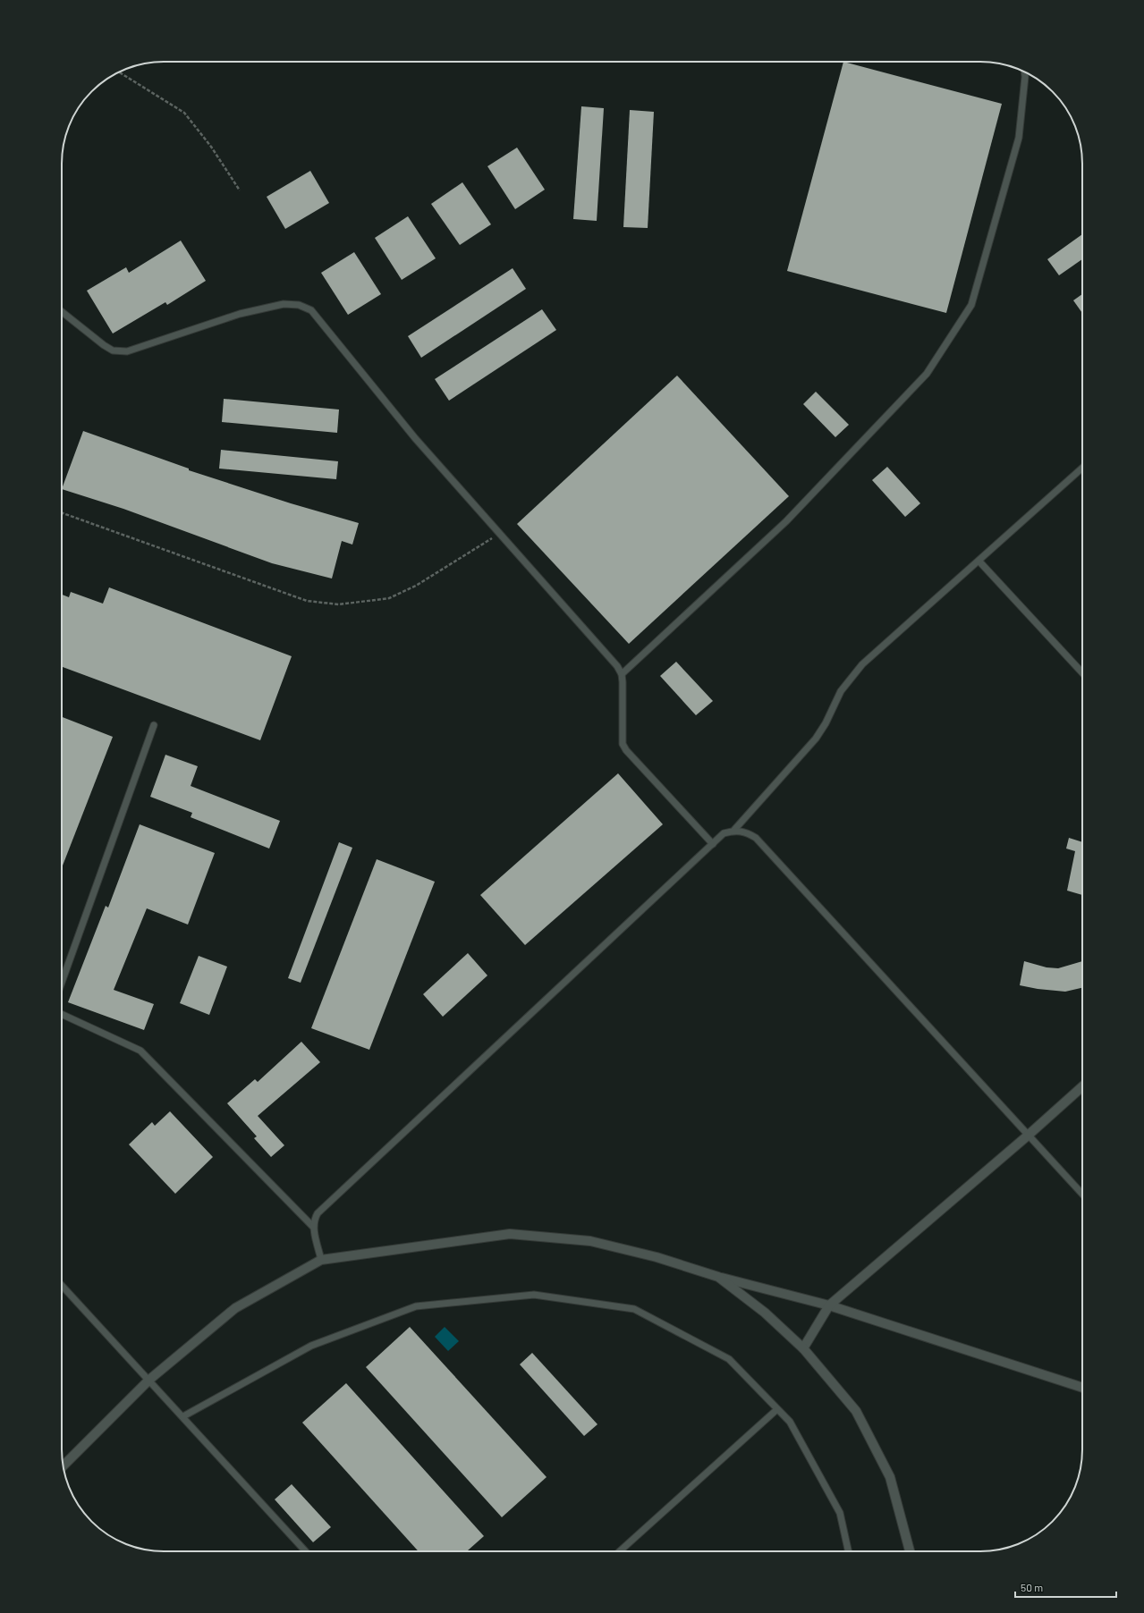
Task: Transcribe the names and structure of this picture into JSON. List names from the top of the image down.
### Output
{
  "scale_bar": "50 m"
}
